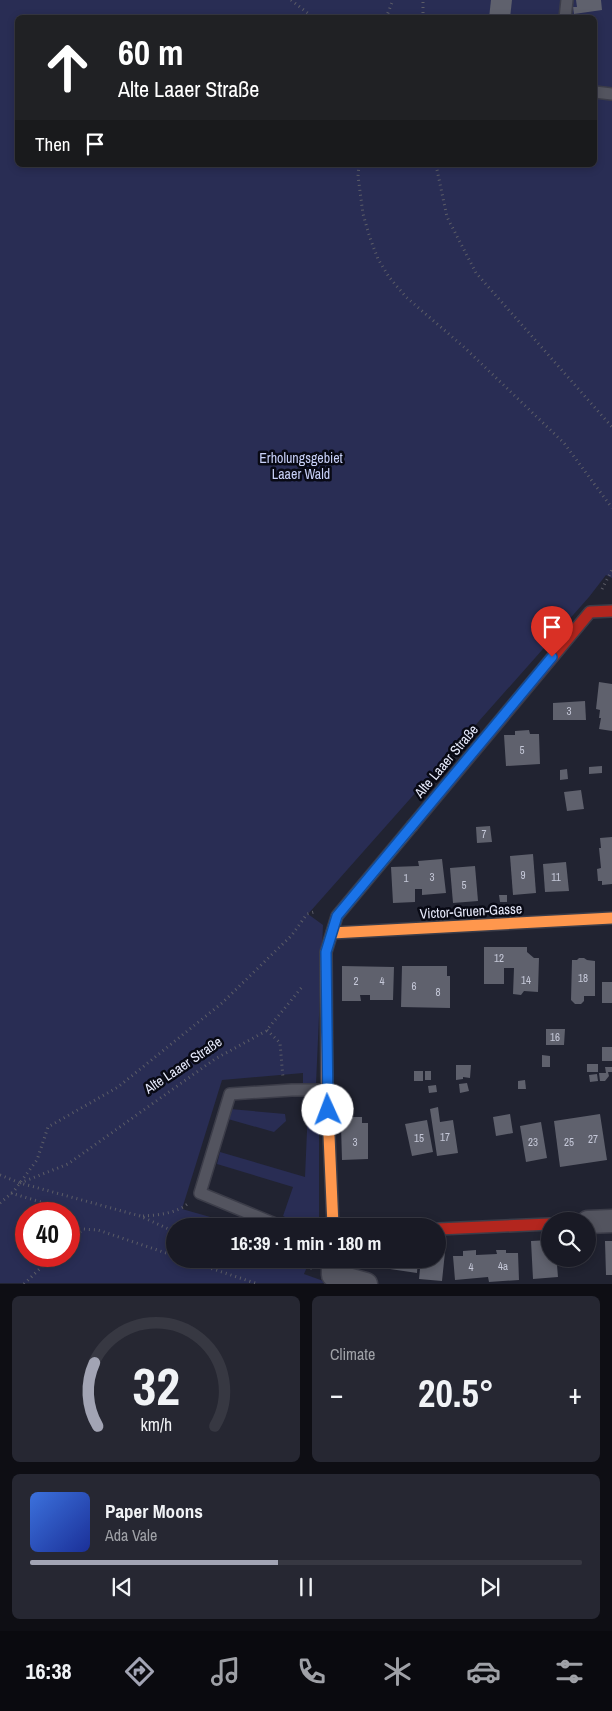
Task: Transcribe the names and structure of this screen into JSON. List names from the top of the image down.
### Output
{
  "streets": {
    "street": ["Alte Laaer Straße", "Victor-Gruen-Gasse"]
  },
  "crossings": [
    ["Alte Laaer Straße", "Victor-Gruen-Gasse"]
  ],
  "parks": ["Erholungsgebiet Laaer Wald"],
  "house_numbers": [
    "3",
    "5",
    "7",
    "9",
    "3",
    "11",
    "1",
    "5",
    "12",
    "18",
    "14",
    "2",
    "4",
    "6",
    "8",
    "16",
    "17",
    "15",
    "27",
    "3",
    "23",
    "25",
    "4a",
    "4"
  ],
  "page": {
    "turn": ["60 m", "Alte Laaer Straße"],
    "then": "Then",
    "limit": "40",
    "trip": "16:39 · 1 min · 180 m",
    "tile": "Climate",
    "heat": ["−", "20.5°", "+"],
    "song": ["Paper Moons", "Ada Vale"],
    "tabs": "16:38",
    "gauge": ["32", "km/h"]
  }
}
